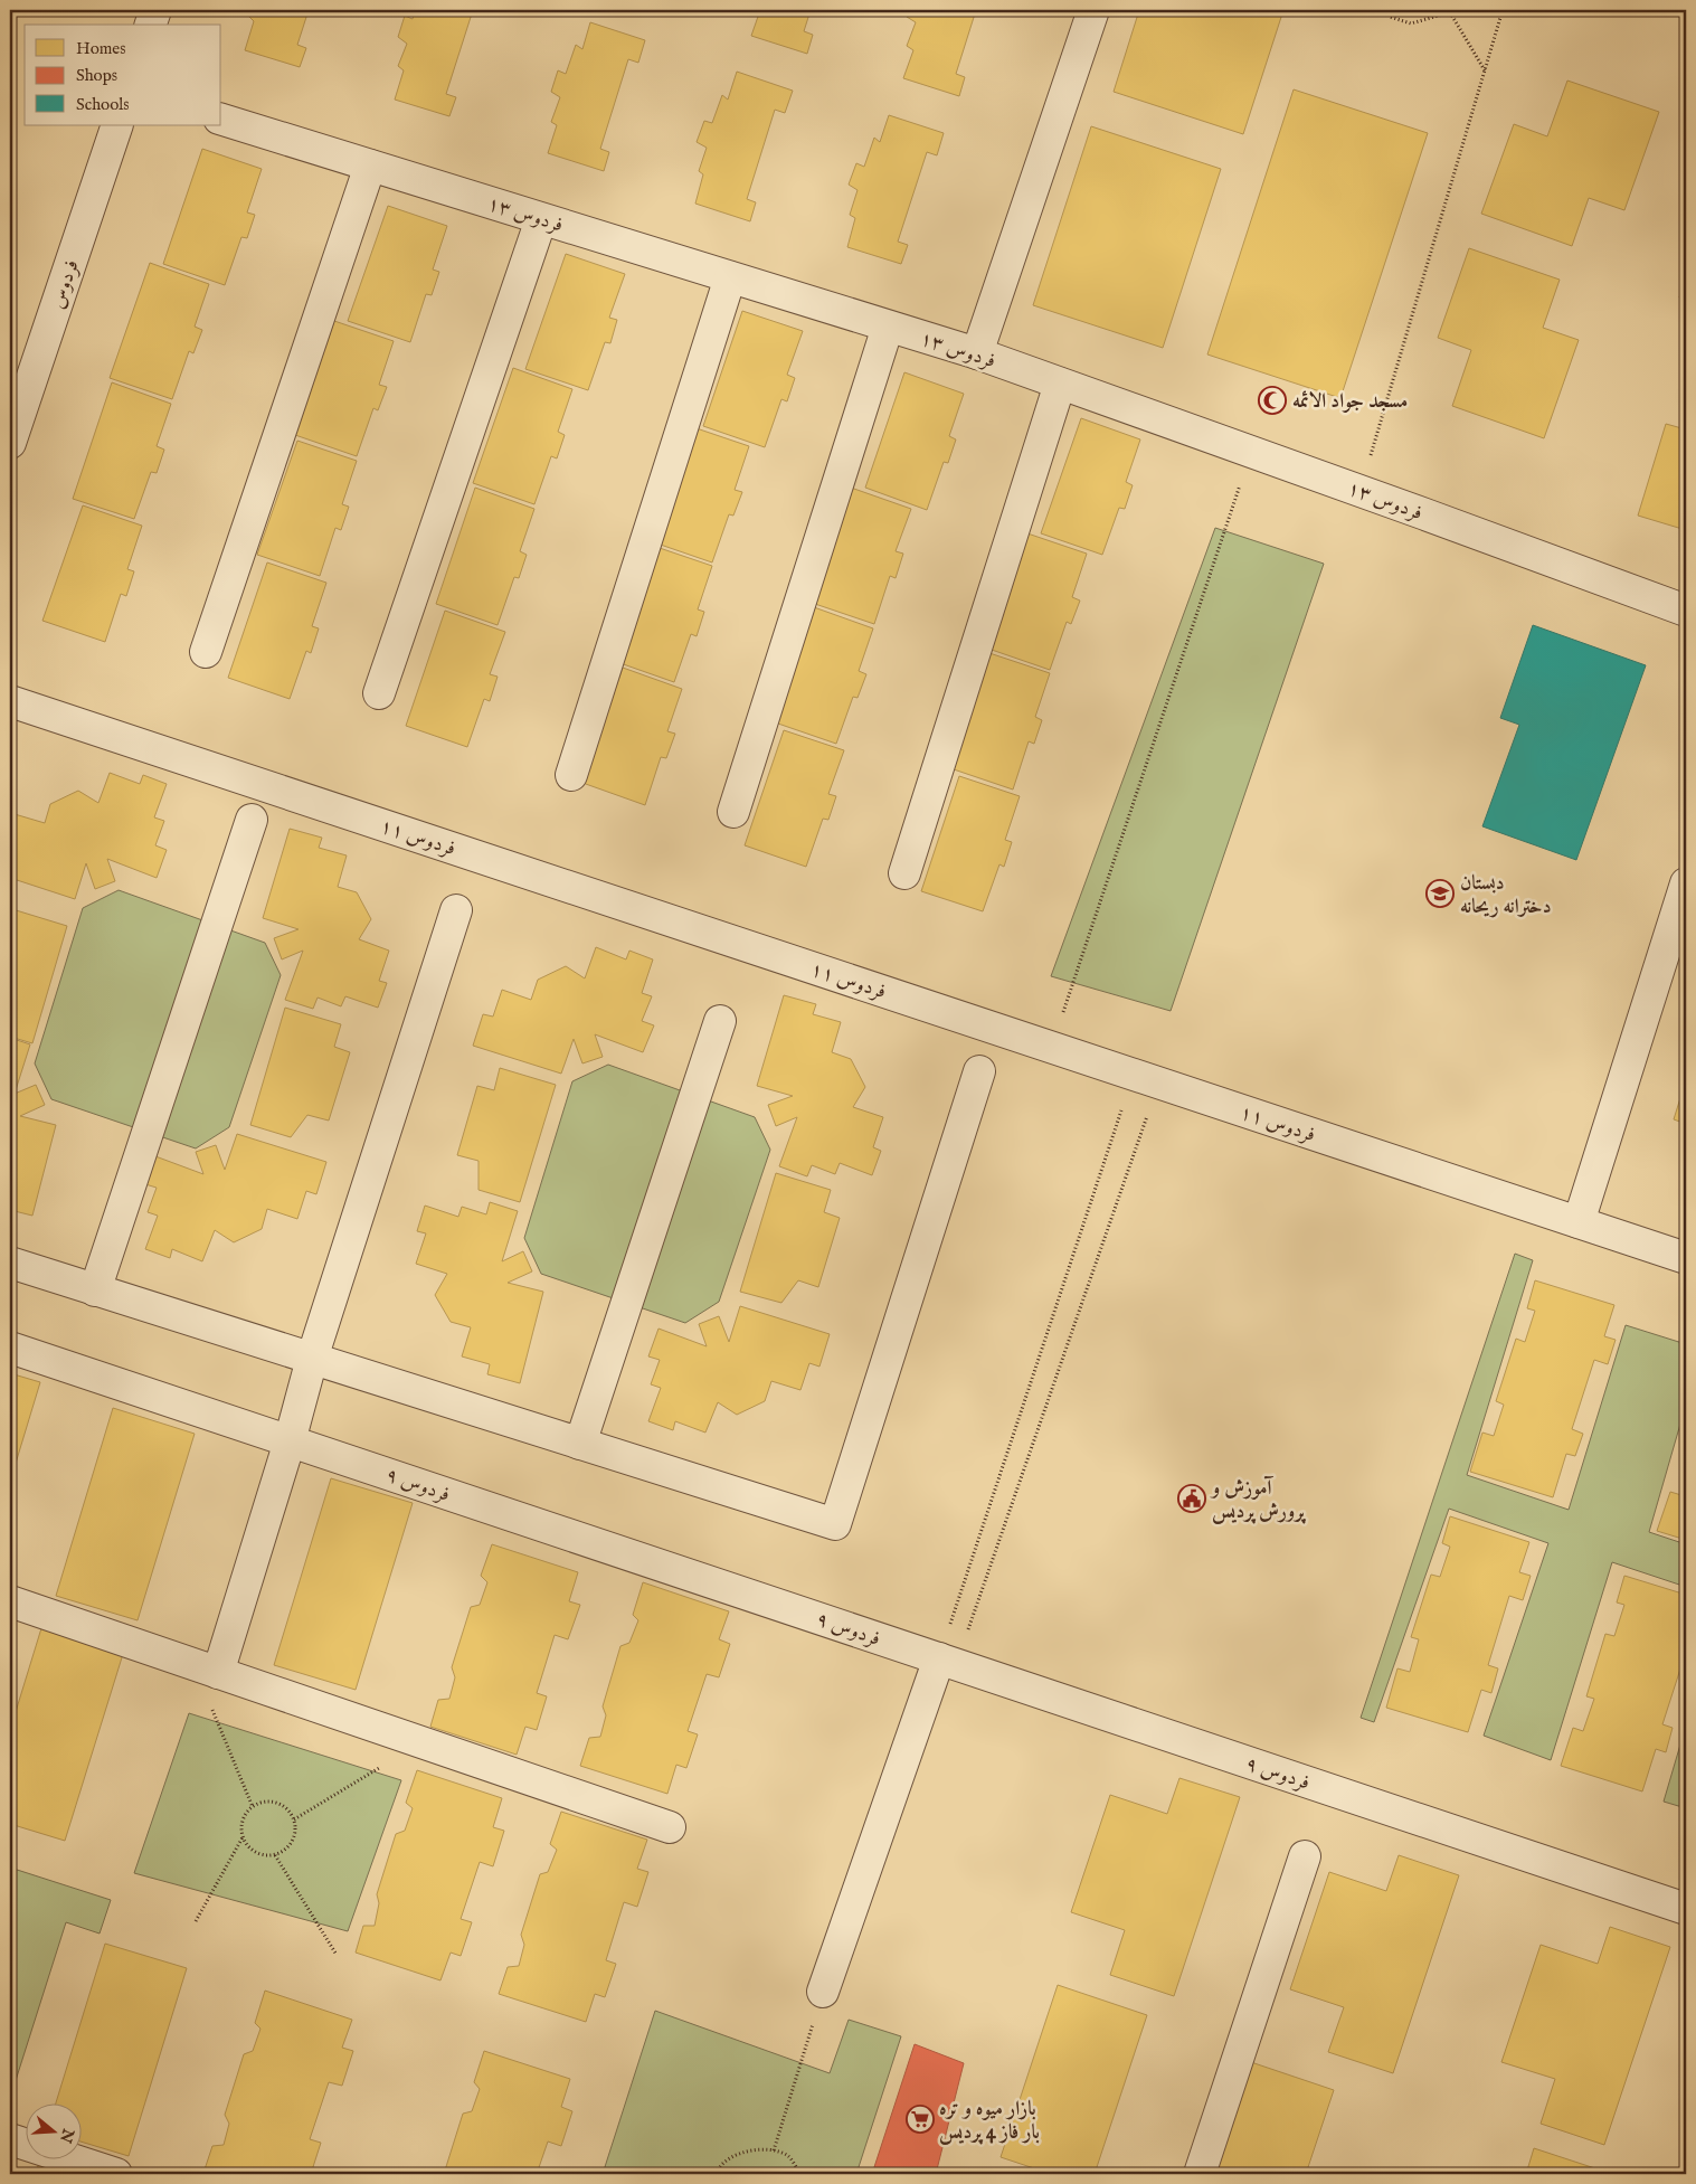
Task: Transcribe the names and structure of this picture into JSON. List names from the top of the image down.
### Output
{
  "streets": {
    "street": [
      "فردوس ۱۳",
      "فردوس",
      "فردوس ۱۱",
      "فردوس ۹"
    ]
  },
  "places": {
    "mosque": ["مسجد جواد الائمه"],
    "school or university": ["دبستان دخترانه ریحانه"],
    "public building": ["آموزش و پرورش پردیس"],
    "supermarket": ["بازار میوه و تره بار فاز 4 پردیس"]
  },
  "legend": ["Homes", "Shops", "Schools"],
  "north": "right"
}
